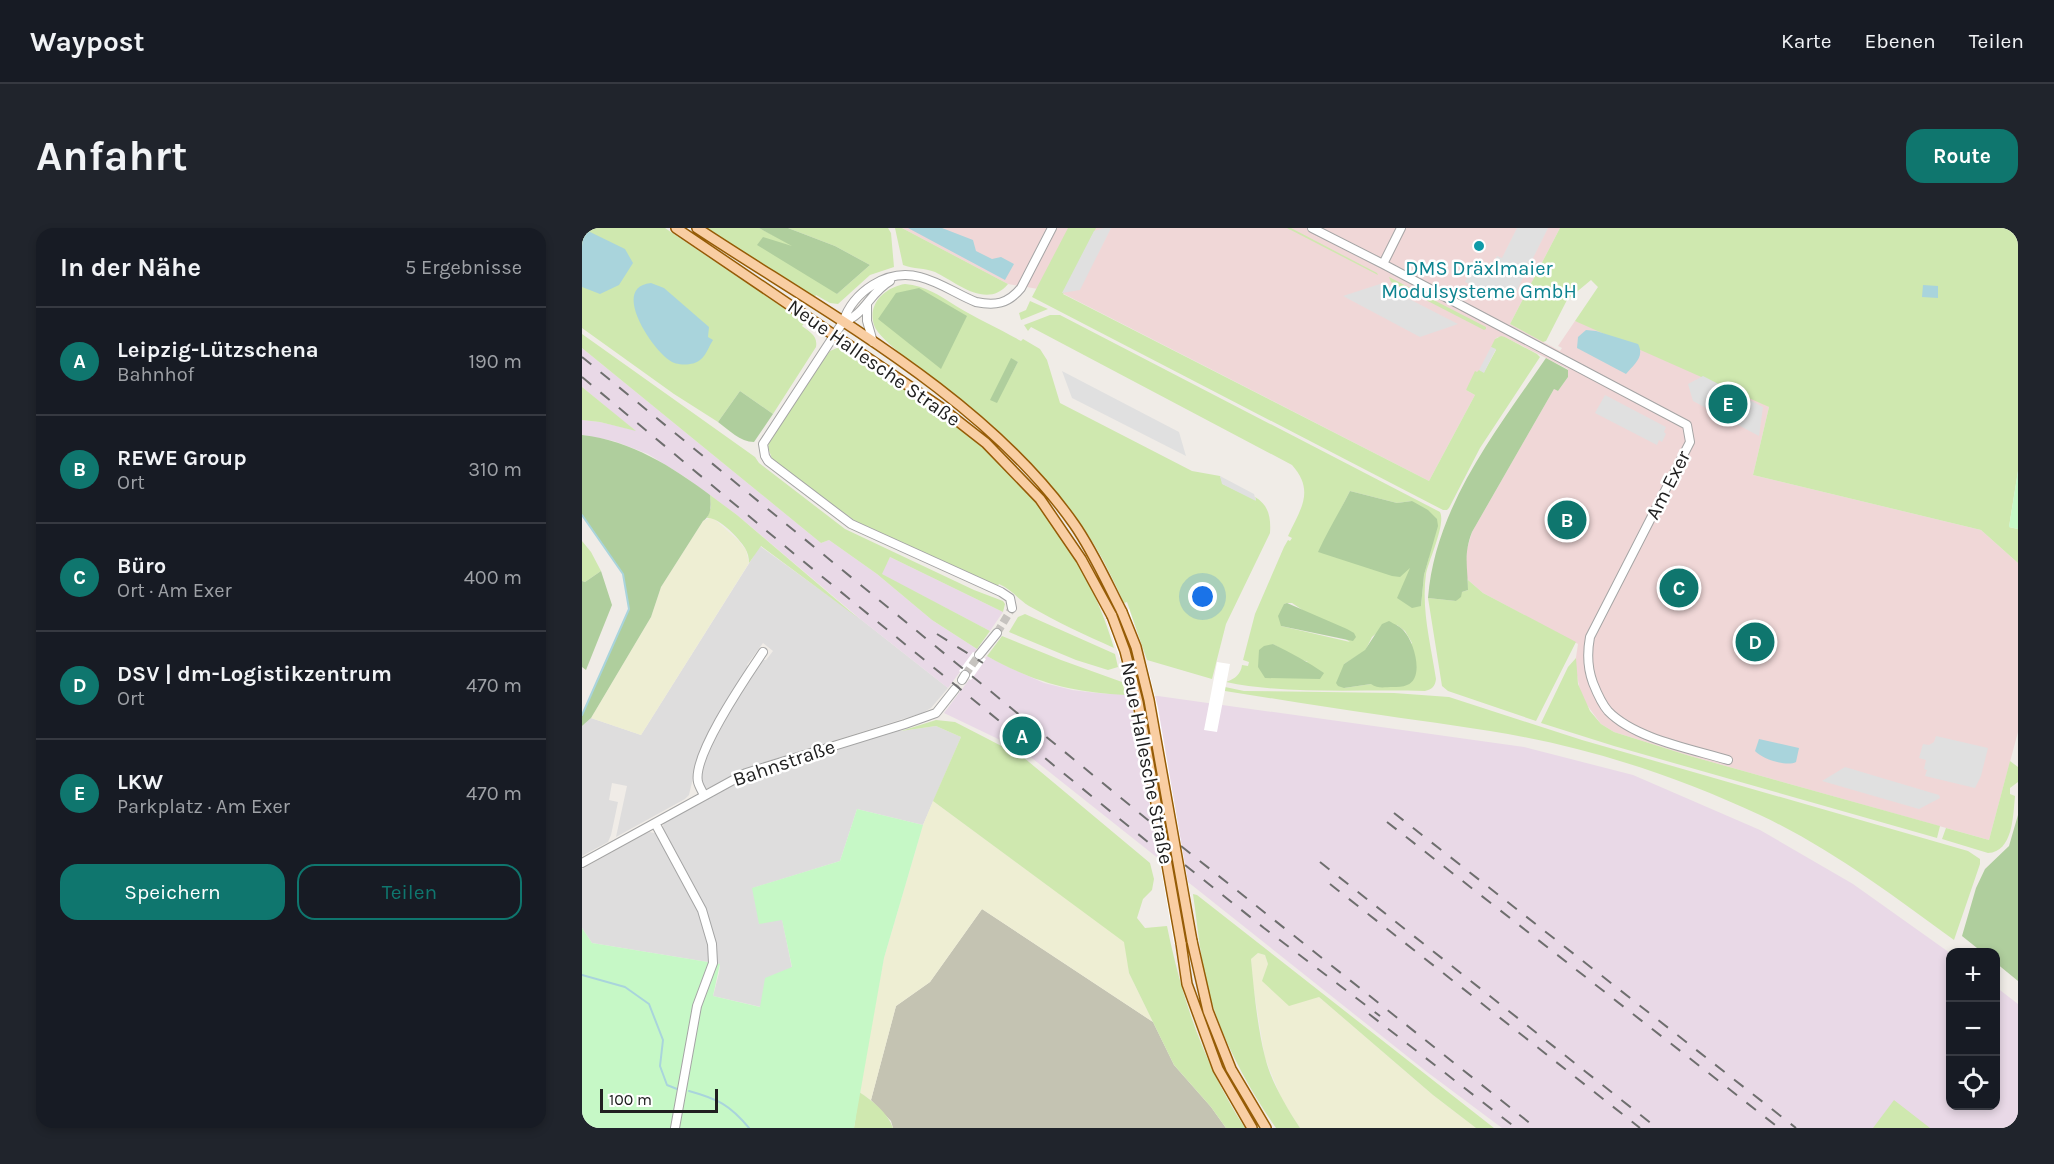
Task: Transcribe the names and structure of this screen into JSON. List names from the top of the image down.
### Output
{
  "streets": {
    "main road": ["Neue Hallesche Straße"],
    "street": ["Am Exer", "Bahnstraße"]
  },
  "places": ["DMS Dräxlmaier Modulsysteme GmbH"],
  "scale_bar": "100 m",
  "page": {
    "header": "Waypost",
    "nav": ["Karte", "Ebenen", "Teilen"],
    "buttons": [
      "Route",
      ["Speichern", "Teilen"]
    ],
    "title": "Anfahrt",
    "heading": ["In der Nähe", "5 Ergebnisse"],
    "list": [
      {
        "mark": "A",
        "name": "Leipzig-Lützschena",
        "note": "Bahnhof",
        "value": "190 m"
      },
      {
        "mark": "B",
        "name": "REWE Group",
        "note": "Ort",
        "value": "310 m"
      },
      {
        "mark": "C",
        "name": "Büro",
        "note": "Ort · Am Exer",
        "value": "400 m"
      },
      {
        "mark": "D",
        "name": "DSV | dm-Logistikzentrum",
        "note": "Ort",
        "value": "470 m"
      },
      {
        "mark": "E",
        "name": "LKW",
        "note": "Parkplatz · Am Exer",
        "value": "470 m"
      }
    ],
    "pins": [
      "E",
      "B",
      "C",
      "D",
      "A"
    ],
    "map_buttons": ["+", "−"],
    "scale": "100 m"
  }
}
